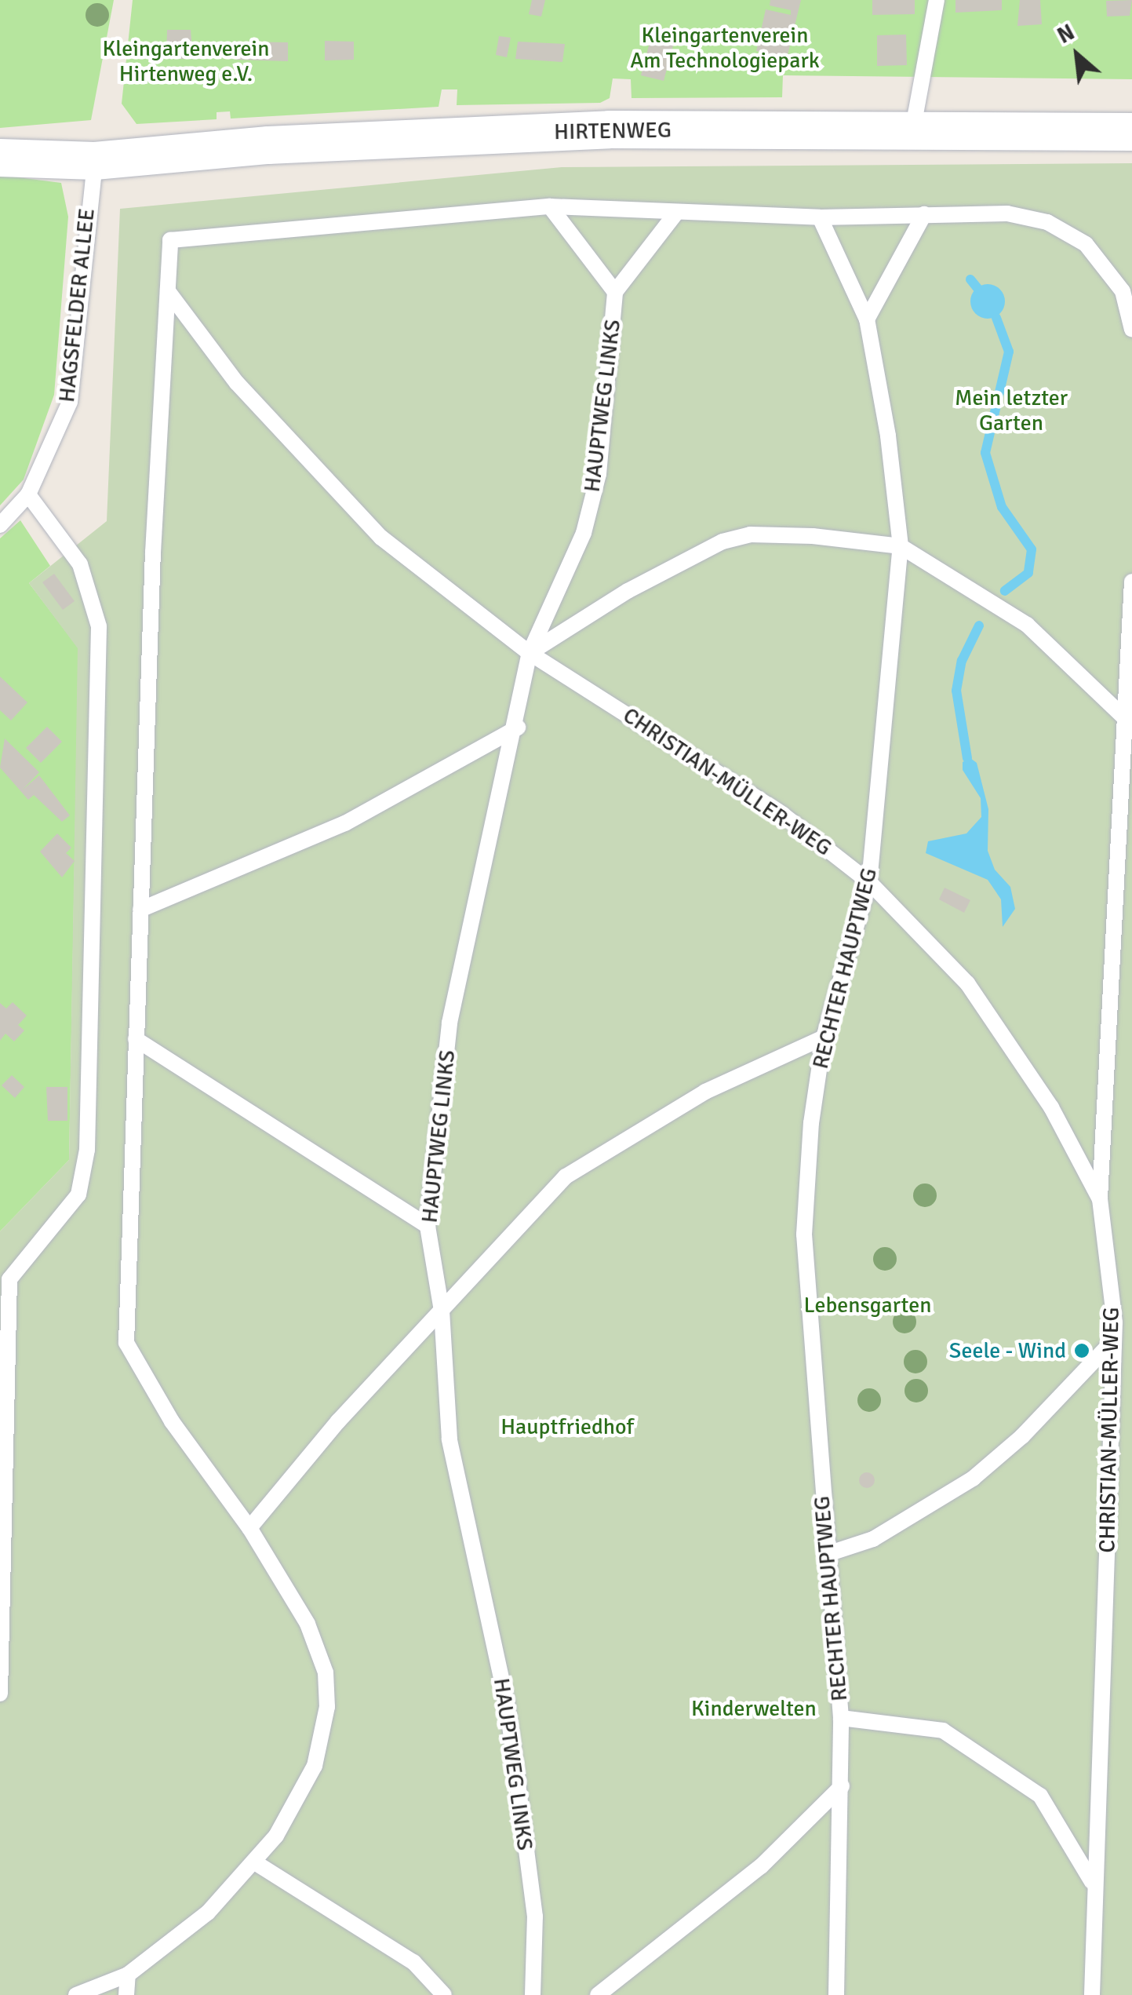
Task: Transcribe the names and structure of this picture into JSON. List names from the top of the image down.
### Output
{
  "streets": {
    "street": ["HIRTENWEG"],
    "lane": [
      "HAGSFELDER ALLEE",
      "HAUPTWEG LINKS",
      "CHRISTIAN-MÜLLER-WEG",
      "RECHTER HAUPTWEG"
    ]
  },
  "crossings": [
    ["HIRTENWEG", "HAGSFELDER ALLEE"],
    ["HAUPTWEG LINKS", "CHRISTIAN-MÜLLER-WEG"],
    ["CHRISTIAN-MÜLLER-WEG", "RECHTER HAUPTWEG"]
  ],
  "parks": [
    "Kleingartenverein Am Technologiepark",
    "Kleingartenverein Hirtenweg e.V.",
    "Mein letzter Garten",
    "Lebensgarten",
    "Hauptfriedhof",
    "Kinderwelten"
  ],
  "places": ["Seele - Wind"],
  "north": "top left"
}
